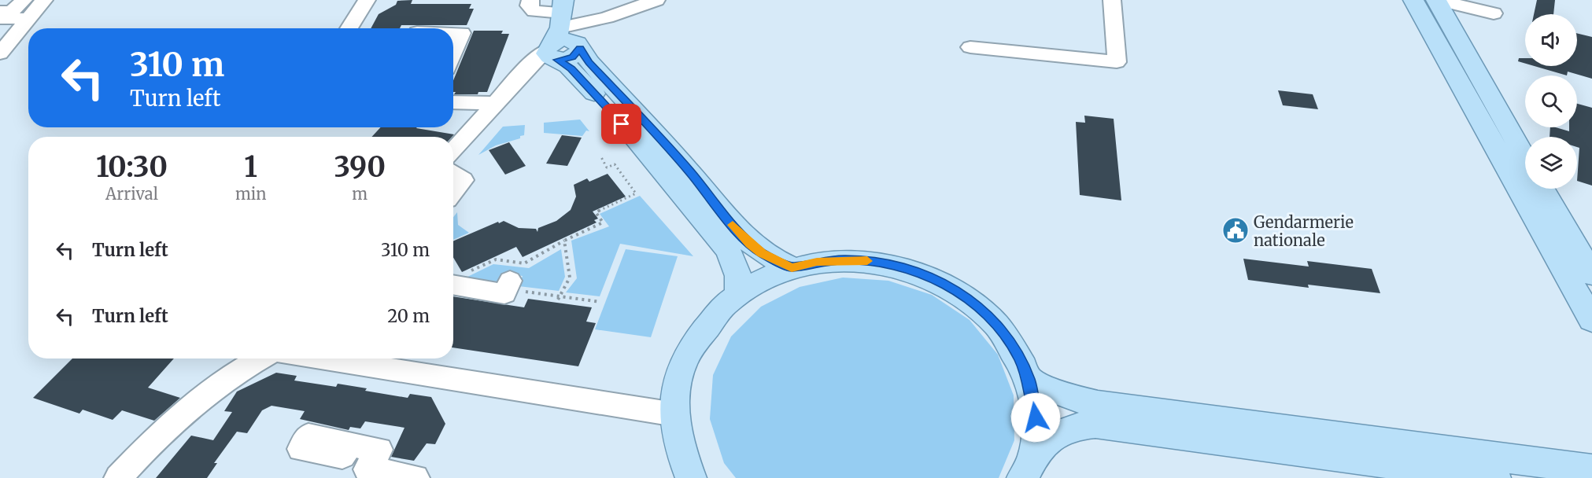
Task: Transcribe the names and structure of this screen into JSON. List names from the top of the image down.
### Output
{
  "places": {
    "public building": ["Gendarmerie nationale"]
  },
  "page": {
    "turn": ["310 m", "Turn left"],
    "eta": [
      "10:30",
      "Arrival",
      "1",
      "min",
      "390",
      "m"
    ],
    "list": [
      {
        "name": "Turn left",
        "value": "310 m"
      },
      {
        "name": "Turn left",
        "value": "20 m"
      }
    ]
  }
}
